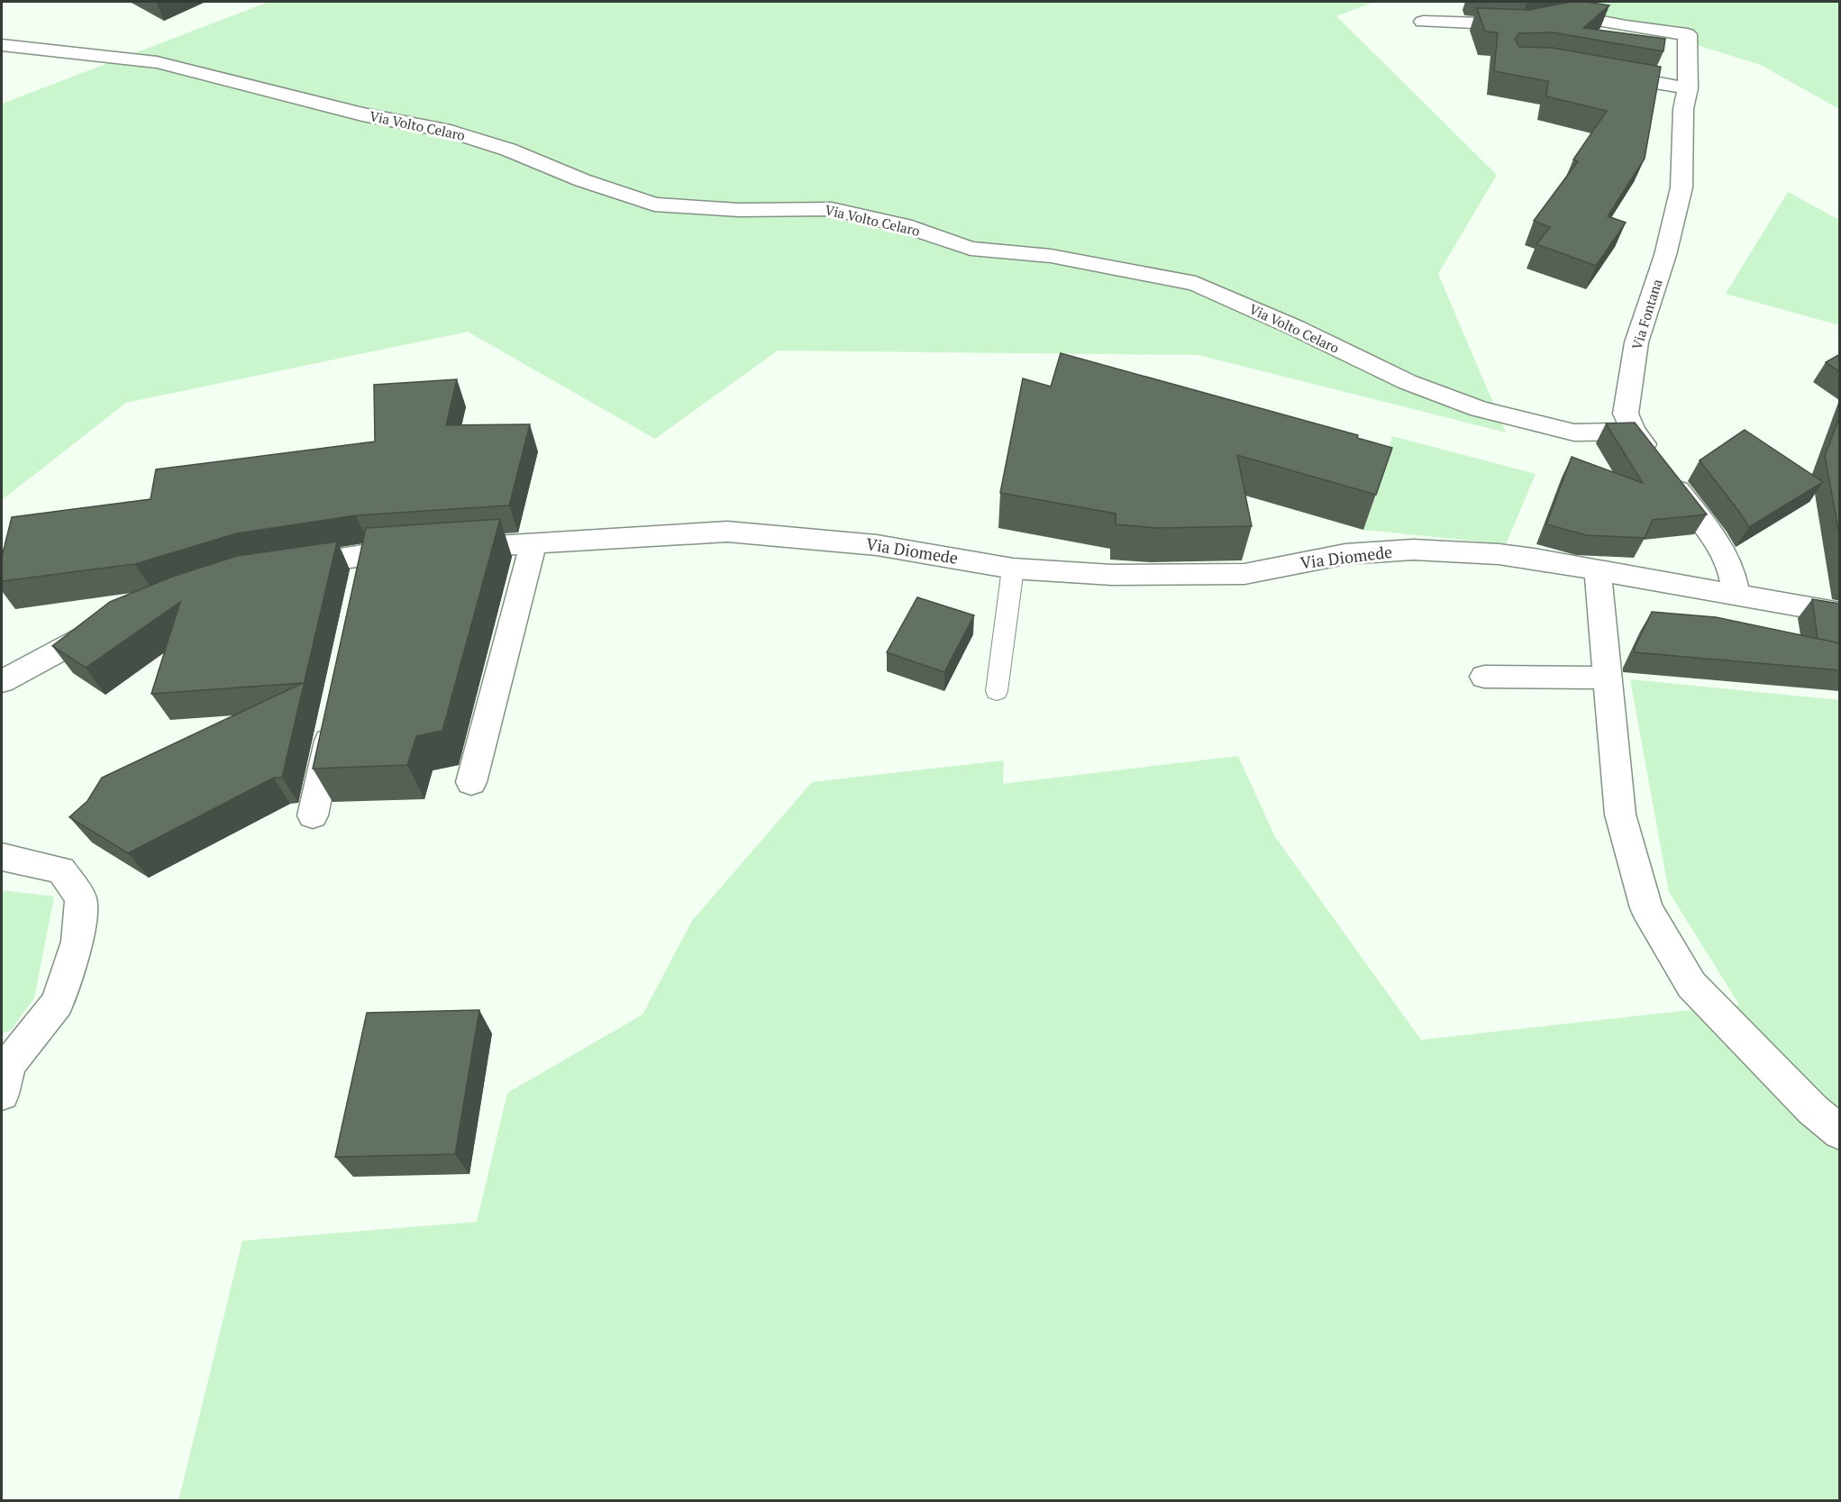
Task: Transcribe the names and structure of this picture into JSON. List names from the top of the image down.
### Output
{
  "streets": {
    "street": ["Via Volto Celaro", "Via Fontana", "Via Diomede"]
  },
  "crossings": [
    ["Via Volto Celaro", "Via Fontana"],
    ["Via Fontana", "Via Diomede"]
  ]
}
